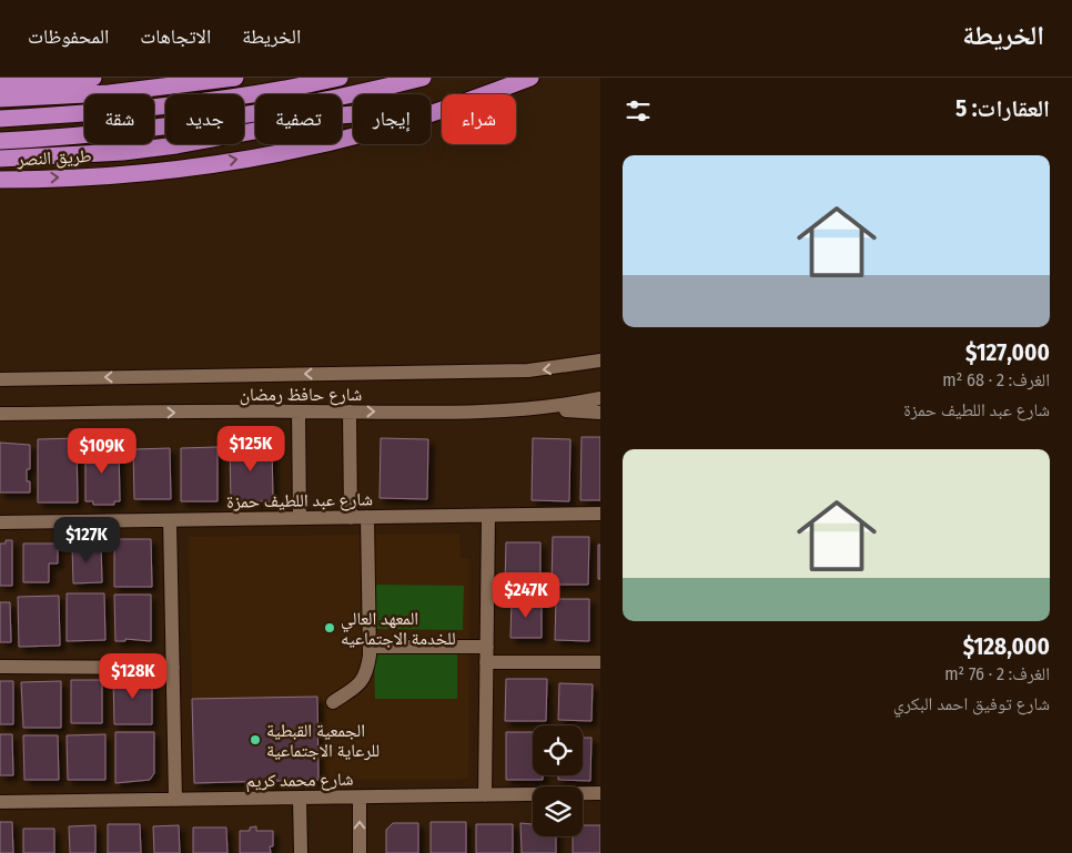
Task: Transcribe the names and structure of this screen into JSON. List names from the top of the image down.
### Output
{
  "streets": {
    "highway": ["طريق النصر"],
    "street": ["شارع حافظ رمضان", "شارع عبد اللطيف حمزة", "شارع محمد كريم"]
  },
  "places": ["المعهد العالي للخدمة الاجتماعيه", "الجمعية القبطية للرعاية الاجتماعية"],
  "page": {
    "header": "الخريطة",
    "nav": ["الخريطة", "الاتجاهات", "المحفوظات"],
    "heading": "العقارات: 5",
    "chip": [
      "شراء",
      "إيجار",
      "تصفية",
      "جديد",
      "شقة"
    ],
    "list": [
      {
        "name": "$127,000",
        "note": "الغرف: 2 · 68 m² · شارع عبد اللطيف حمزة"
      },
      {
        "name": "$128,000",
        "note": "الغرف: 2 · 76 m² · شارع توفيق احمد البكري"
      }
    ],
    "price": [
      "$125K",
      "$109K",
      "$127K",
      "$247K",
      "$128K"
    ]
  }
}
